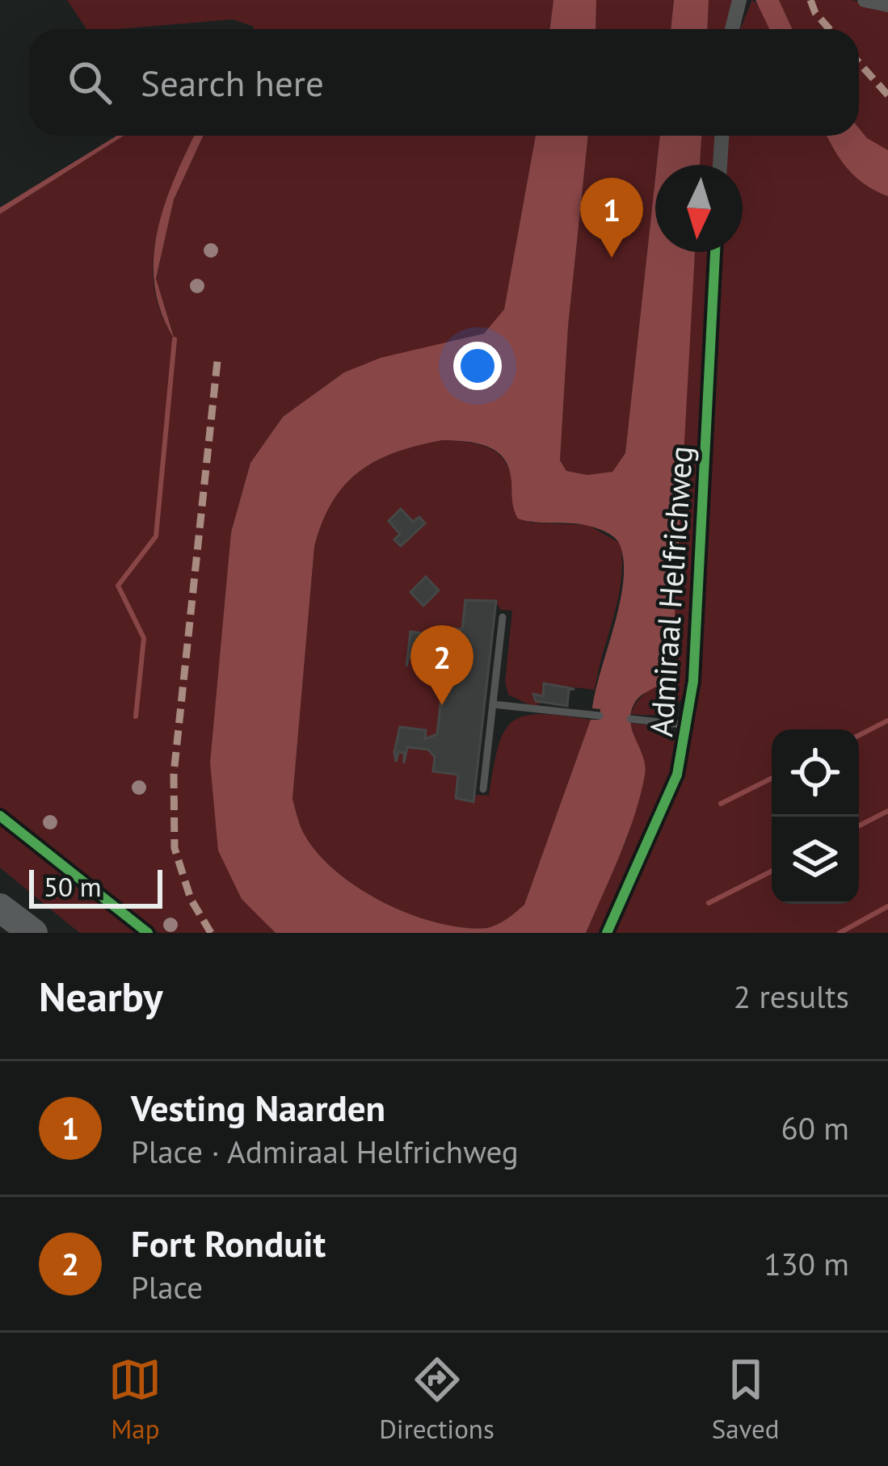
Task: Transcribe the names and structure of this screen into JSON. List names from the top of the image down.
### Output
{
  "streets": {
    "street": ["Admiraal Helfrichweg"]
  },
  "scale_bar": "50 m",
  "north": "bottom",
  "page": {
    "search": "Search here",
    "pins": ["1", "2"],
    "scale": "50 m",
    "heading": ["Nearby", "2 results"],
    "list": [
      {
        "mark": "1",
        "name": "Vesting Naarden",
        "note": "Place · Admiraal Helfrichweg",
        "value": "60 m"
      },
      {
        "mark": "2",
        "name": "Fort Ronduit",
        "note": "Place",
        "value": "130 m"
      }
    ],
    "nav": ["Map", "Directions", "Saved"]
  }
}
